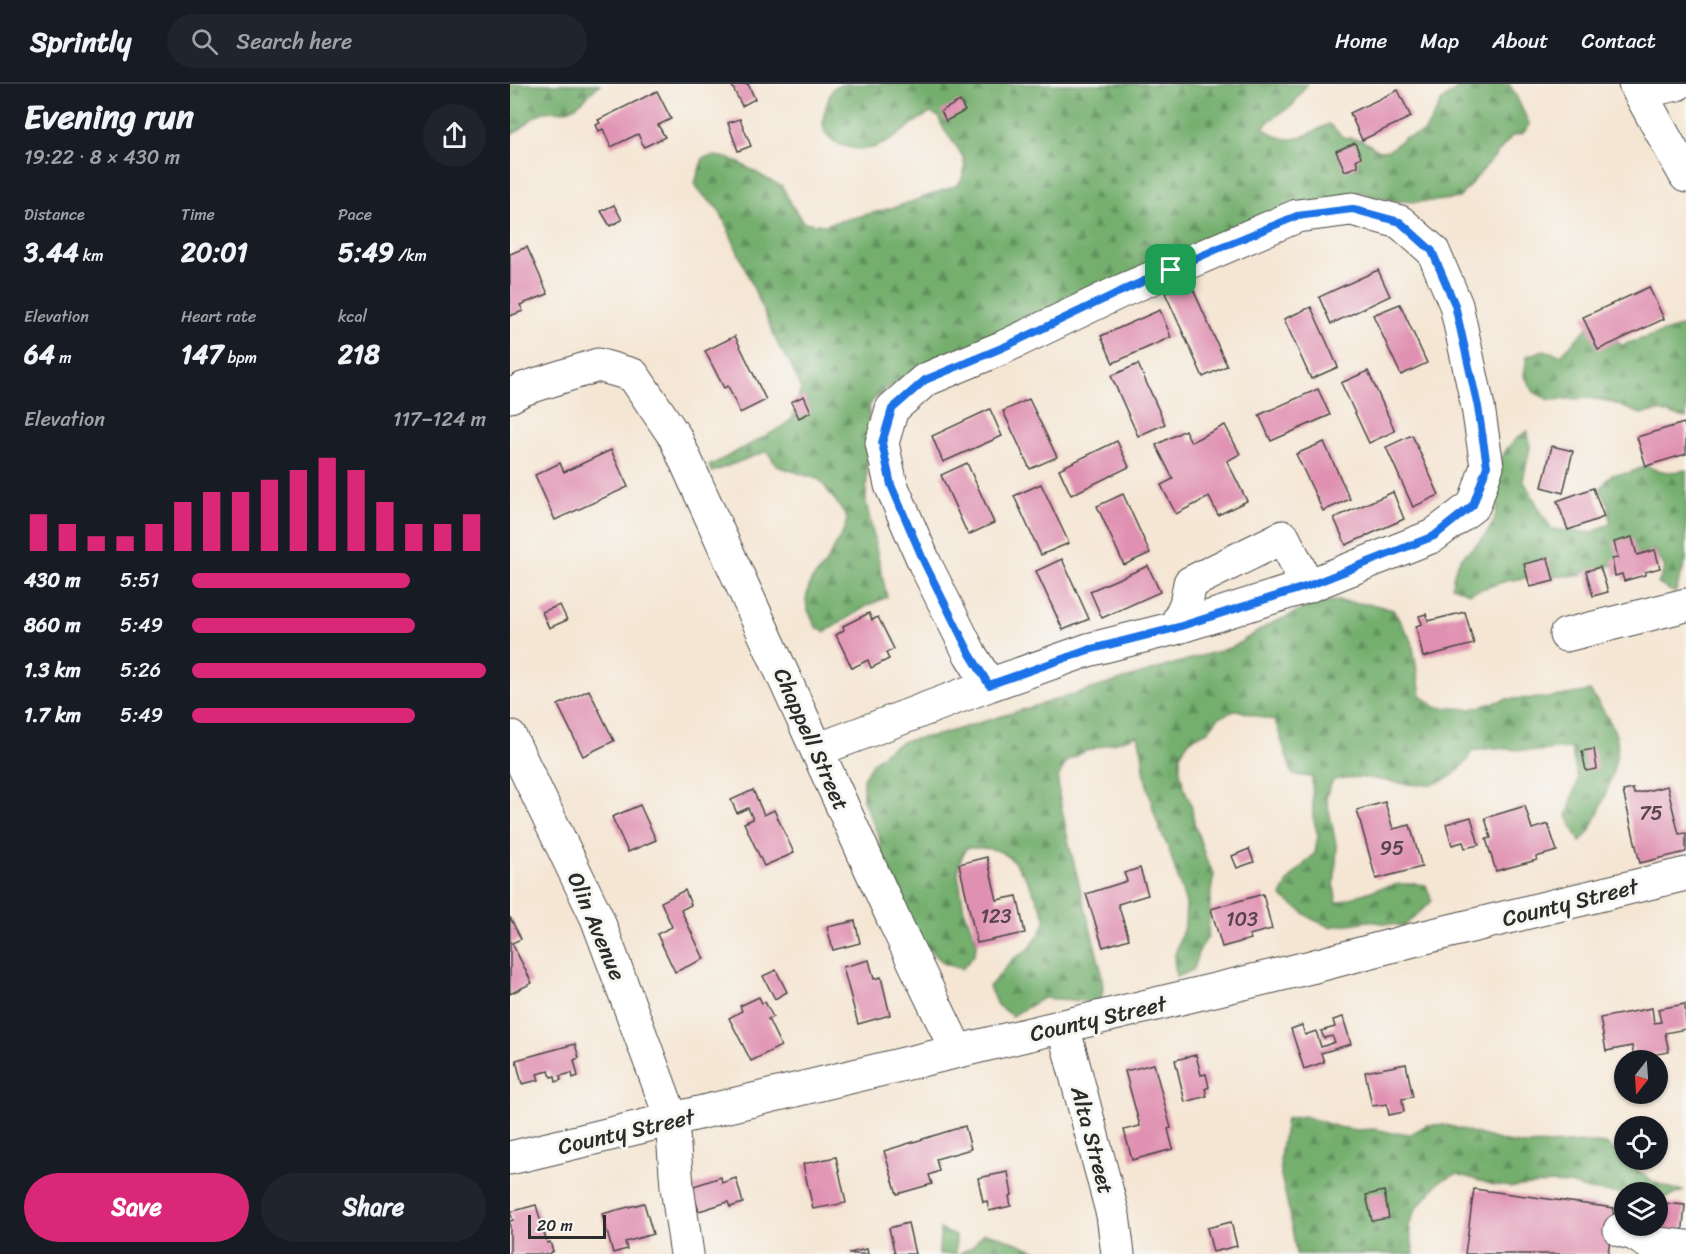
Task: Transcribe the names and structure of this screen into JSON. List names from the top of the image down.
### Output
{
  "streets": {
    "street": [
      "Chappell Street",
      "County Street",
      "Olin Avenue",
      "Alta Street"
    ]
  },
  "crossings": [
    ["Chappell Street", "County Street"],
    ["County Street", "Olin Avenue"],
    ["County Street", "Alta Street"]
  ],
  "house_numbers": [
    "75",
    "95",
    "123",
    "103"
  ],
  "scale_bar": "20 m",
  "north": "bottom",
  "page": {
    "header": "Sprintly",
    "search": "Search here",
    "nav": [
      "Home",
      "Map",
      "About",
      "Contact"
    ],
    "heading": ["Evening run", "19:22 · 8 × 430 m"],
    "stats": [
      ["Distance", "3.44 km"],
      ["Time", "20:01"],
      ["Pace", "5:49 /km"],
      ["Elevation", "64 m"],
      ["Heart rate", "147 bpm"],
      ["kcal", "218"]
    ],
    "chart": ["Elevation", "117–124 m"],
    "list": [
      {
        "name": "430 m",
        "note": "5:51"
      },
      {
        "name": "860 m",
        "note": "5:49"
      },
      {
        "name": "1.3 km",
        "note": "5:26"
      },
      {
        "name": "1.7 km",
        "note": "5:49"
      }
    ],
    "buttons": ["Save", "Share"],
    "scale": "20 m"
  }
}
